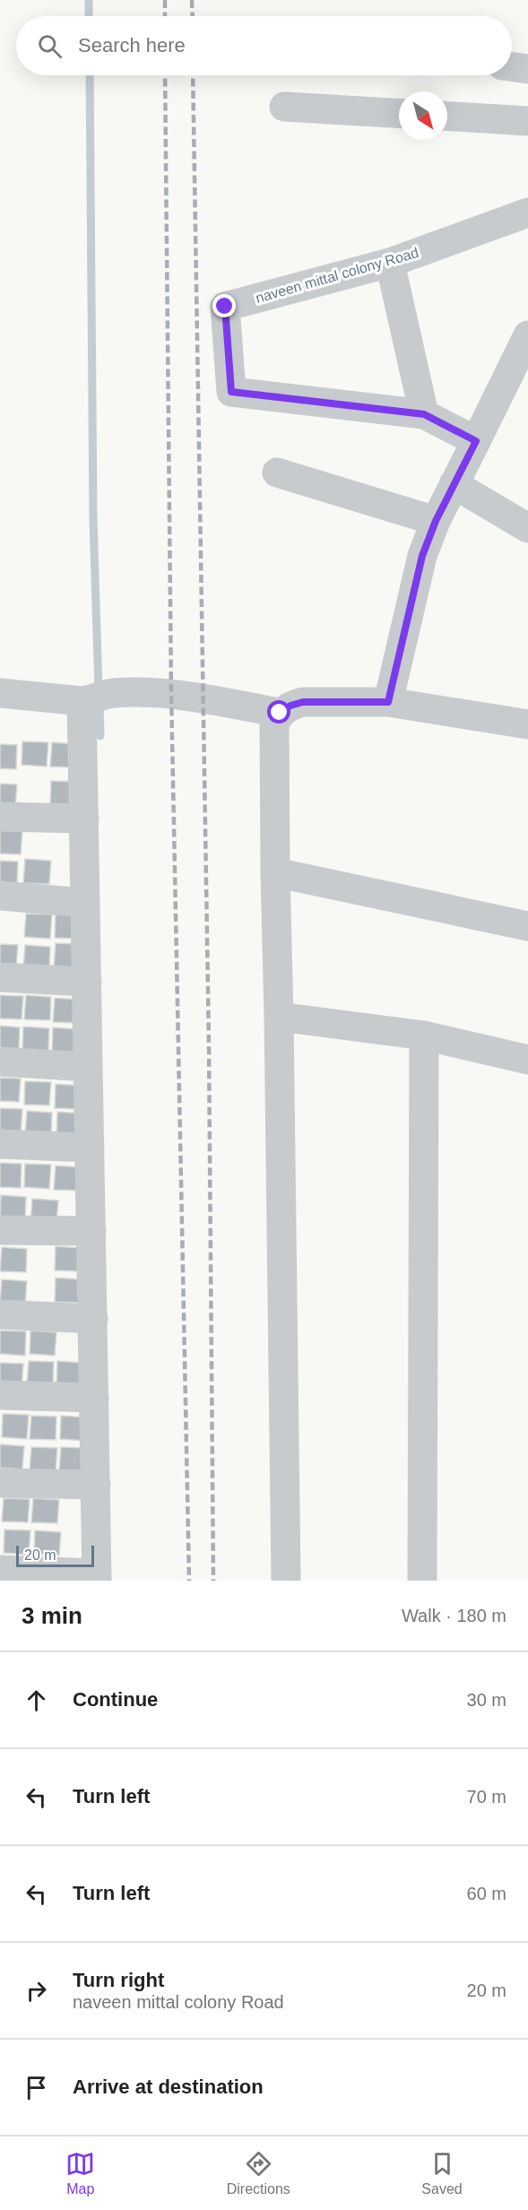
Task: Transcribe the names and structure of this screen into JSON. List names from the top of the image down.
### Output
{
  "streets": {
    "street": ["naveen mittal colony Road"]
  },
  "scale_bar": "20 m",
  "north": "bottom right",
  "page": {
    "search": "Search here",
    "scale": "20 m",
    "heading": ["3 min", "Walk · 180 m"],
    "list": [
      ["Continue", "30 m"],
      ["Turn left", "70 m"],
      ["Turn left", "60 m"],
      ["Turn right", "naveen mittal colony Road", "20 m"],
      "Arrive at destination"
    ],
    "nav": ["Map", "Directions", "Saved"]
  }
}
